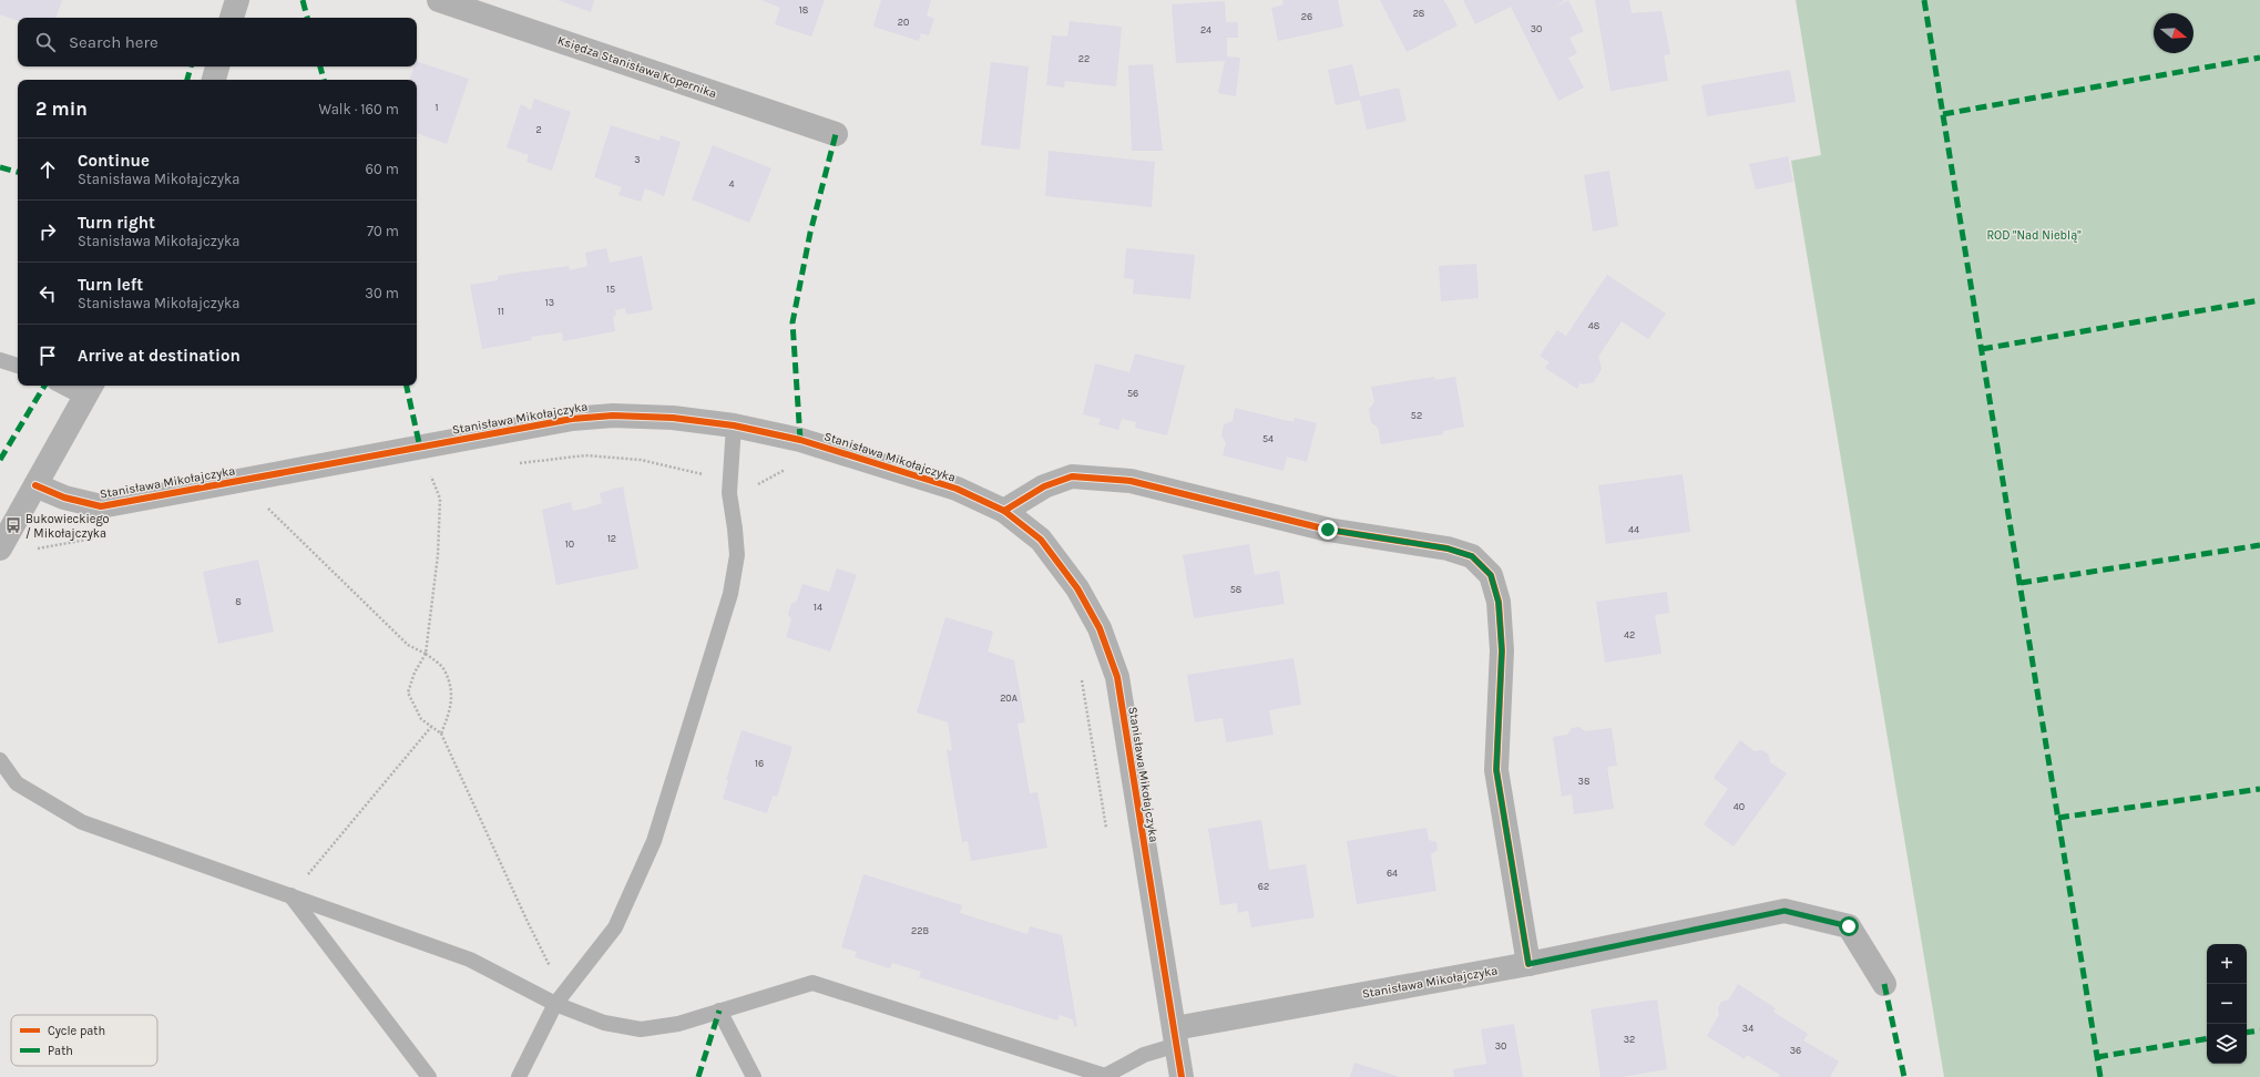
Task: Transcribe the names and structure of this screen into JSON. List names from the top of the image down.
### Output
{
  "streets": {
    "street": ["Księdza Stanisława Kopernika", "Stanisława Mikołajczyka"]
  },
  "parks": ["ROD \"Nad Nieblą\""],
  "places": {
    "bus stop": ["Bukowieckiego / Mikołajczyka"]
  },
  "house_numbers": [
    "18",
    "28",
    "26",
    "20",
    "30",
    "24",
    "22",
    "1",
    "2",
    "3",
    "4",
    "15",
    "13",
    "11",
    "48",
    "56",
    "52",
    "54",
    "44",
    "12",
    "10",
    "58",
    "8",
    "14",
    "42",
    "20A",
    "16",
    "38",
    "40",
    "64",
    "62",
    "22B",
    "34",
    "32",
    "30",
    "36"
  ],
  "legend": ["Cycle path", "Path"],
  "north": "right",
  "page": {
    "search": "Search here",
    "heading": ["2 min", "Walk · 160 m"],
    "list": [
      ["Continue", "Stanisława Mikołajczyka", "60 m"],
      ["Turn right", "Stanisława Mikołajczyka", "70 m"],
      ["Turn left", "Stanisława Mikołajczyka", "30 m"],
      "Arrive at destination"
    ],
    "map_buttons": ["+", "−"]
  }
}
